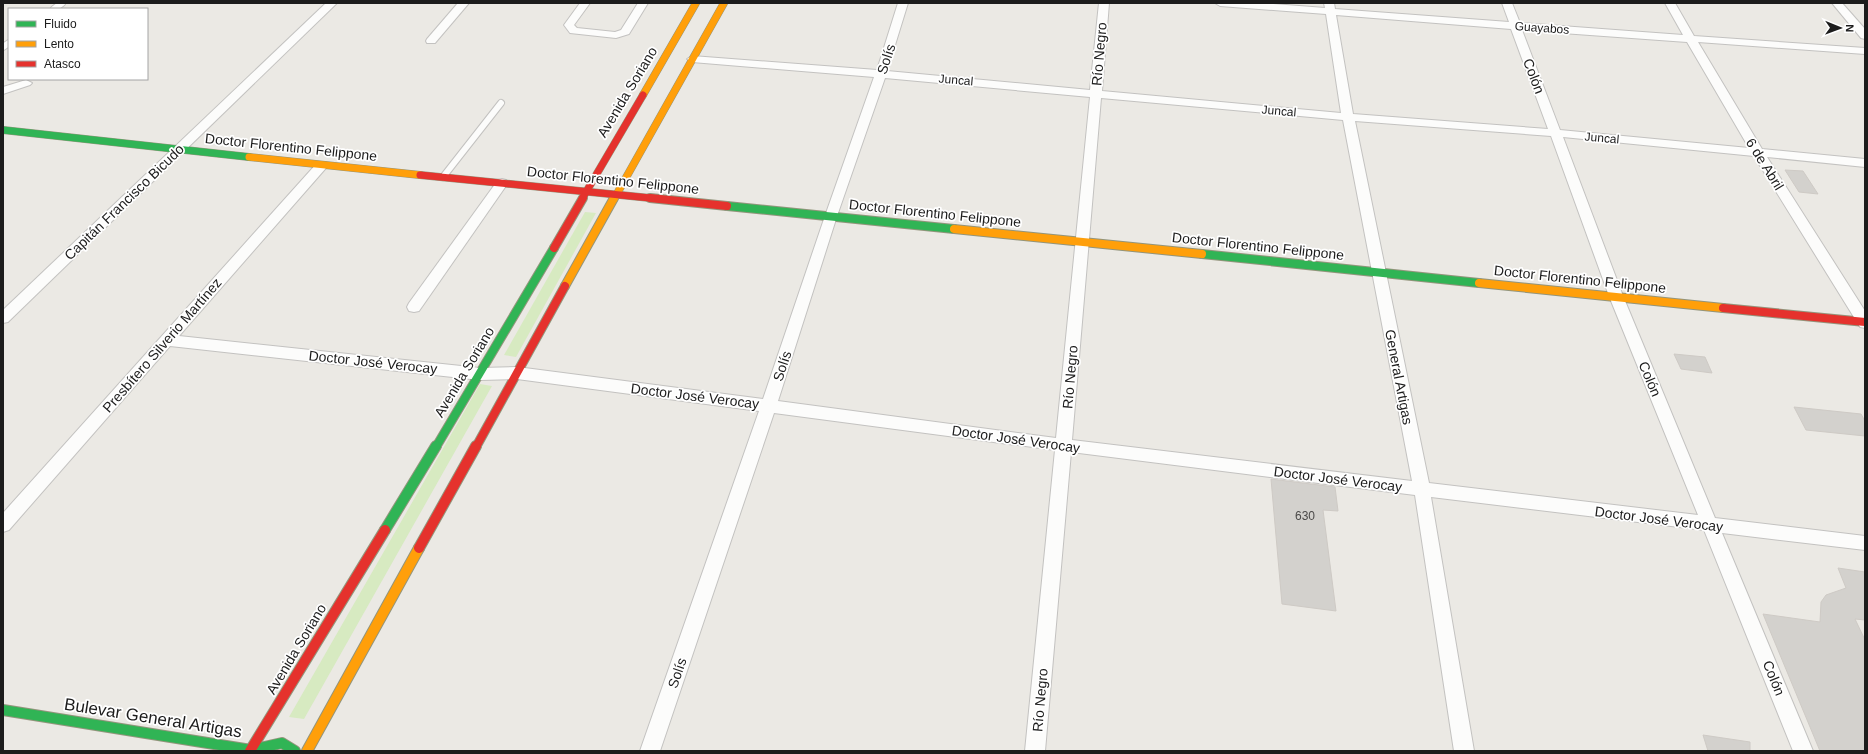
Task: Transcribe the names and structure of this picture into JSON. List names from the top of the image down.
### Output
{
  "streets": {
    "street": [
      "Guayabos",
      "Río Negro",
      "Solís",
      "Colón",
      "Juncal",
      "Avenida Soriano",
      "Doctor Florentino Felippone",
      "6 de Abril",
      "Capitán Francisco Bicudo",
      "Presbítero Silverio Martínez",
      "Doctor José Verocay",
      "General Artigas",
      "Bulevar General Artigas"
    ]
  },
  "crossings": [
    ["Guayabos", "Colón"],
    ["Guayabos", "6 de Abril"],
    ["Guayabos", "General Artigas"],
    ["Río Negro", "Juncal"],
    ["Río Negro", "Doctor Florentino Felippone"],
    ["Río Negro", "Doctor José Verocay"],
    ["Solís", "Juncal"],
    ["Solís", "Doctor Florentino Felippone"],
    ["Solís", "Doctor José Verocay"],
    ["Colón", "Juncal"],
    ["Colón", "Doctor Florentino Felippone"],
    ["Colón", "Doctor José Verocay"],
    ["Juncal", "6 de Abril"],
    ["Juncal", "General Artigas"],
    ["Avenida Soriano", "Doctor Florentino Felippone"],
    ["Avenida Soriano", "Doctor José Verocay"],
    ["Avenida Soriano", "Bulevar General Artigas"],
    ["Doctor Florentino Felippone", "6 de Abril"],
    ["Doctor Florentino Felippone", "Capitán Francisco Bicudo"],
    ["Doctor Florentino Felippone", "Presbítero Silverio Martínez"],
    ["Doctor Florentino Felippone", "General Artigas"],
    ["Presbítero Silverio Martínez", "Doctor José Verocay"],
    ["Doctor José Verocay", "General Artigas"]
  ],
  "house_numbers": ["630"],
  "legend": ["Fluido", "Lento", "Atasco"],
  "north": "right"
}
